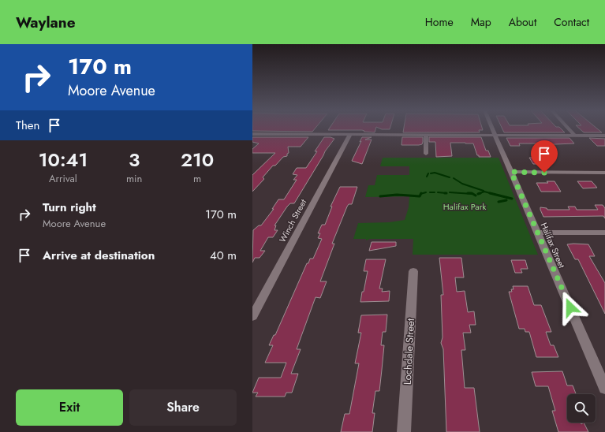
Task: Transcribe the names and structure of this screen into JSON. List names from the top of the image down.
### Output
{
  "streets": {
    "street": ["Winch Street", "Halifax Street", "Lochdale Street"]
  },
  "parks": ["Halifax Park"],
  "page": {
    "header": "Waylane",
    "nav": [
      "Home",
      "Map",
      "About",
      "Contact"
    ],
    "turn": ["170 m", "Moore Avenue"],
    "then": "Then",
    "eta": [
      "10:41",
      "Arrival",
      "3",
      "min",
      "210",
      "m"
    ],
    "list": [
      {
        "name": "Turn right",
        "note": "Moore Avenue",
        "value": "170 m"
      },
      {
        "name": "Arrive at destination",
        "value": "40 m"
      }
    ],
    "buttons": ["Exit", "Share"]
  }
}
